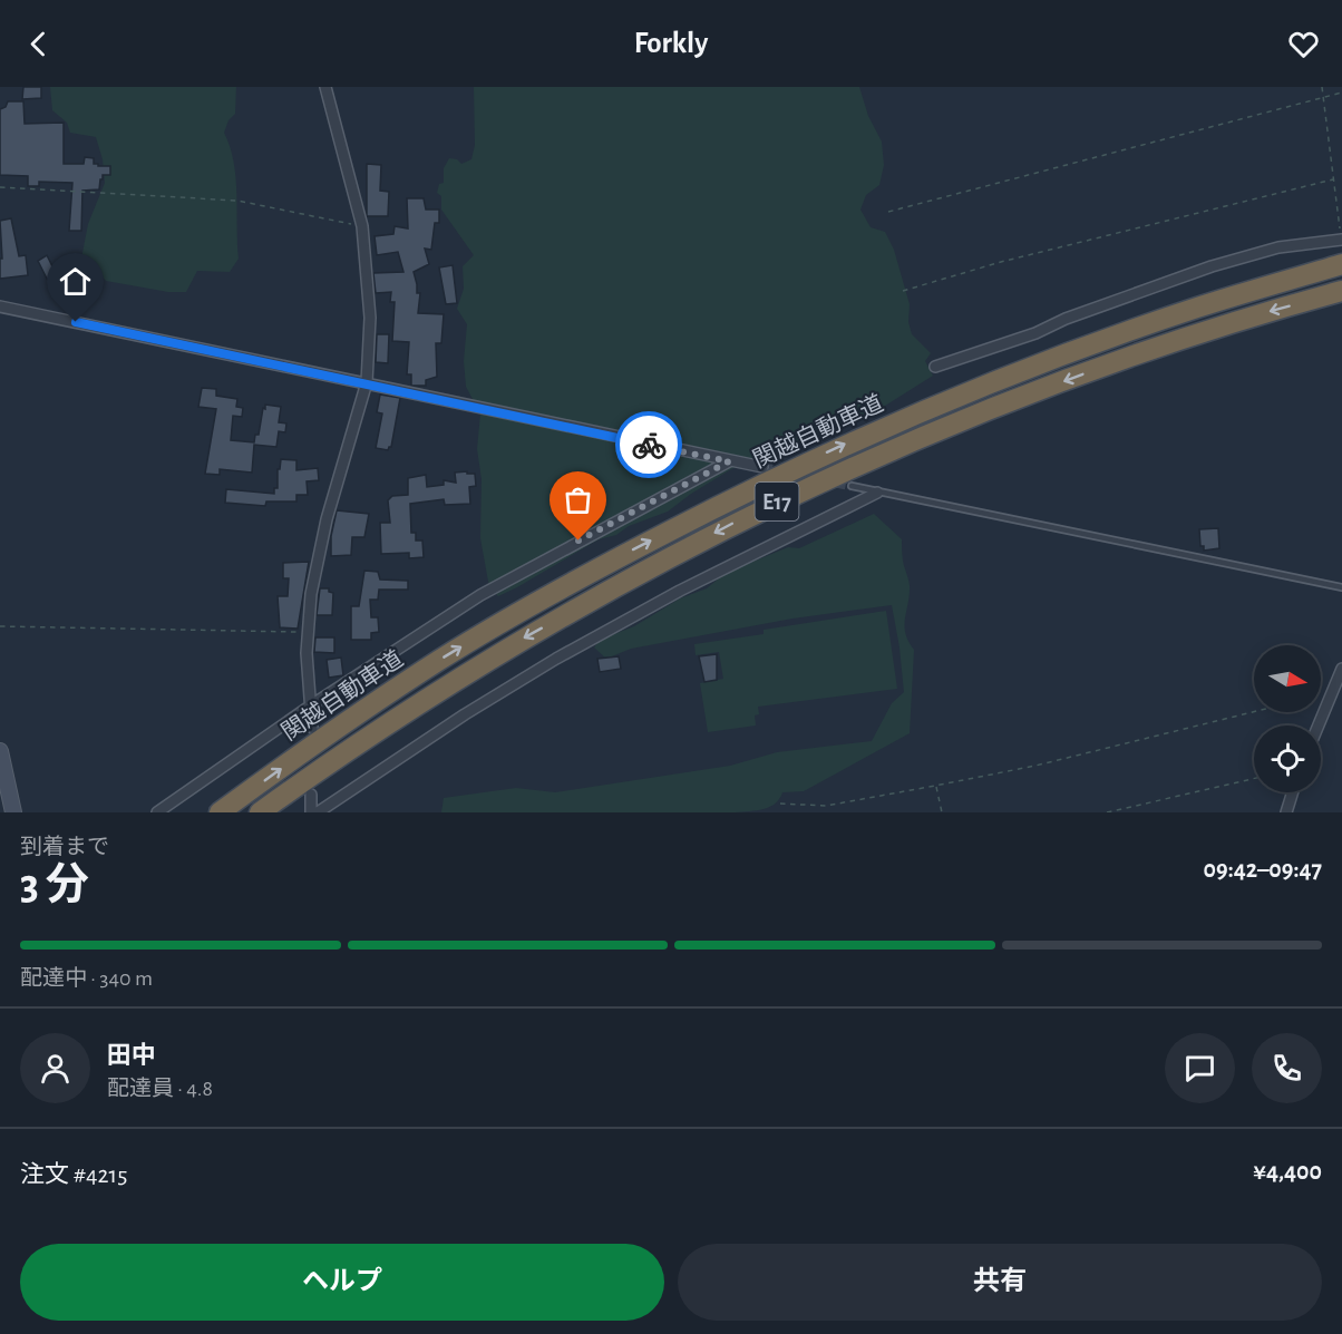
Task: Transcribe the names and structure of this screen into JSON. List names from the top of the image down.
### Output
{
  "streets": {
    "highway": ["関越自動車道", "E17"]
  },
  "north": "right",
  "page": {
    "header": "Forkly",
    "heading": ["3 分", "到着まで", "09:42–09:47"],
    "panel": [
      "田中",
      "配達員 · 4.8",
      "注文 #4215",
      "¥4,400"
    ],
    "bar": "配達中 · 340 m",
    "buttons": ["ヘルプ", "共有"]
  }
}
